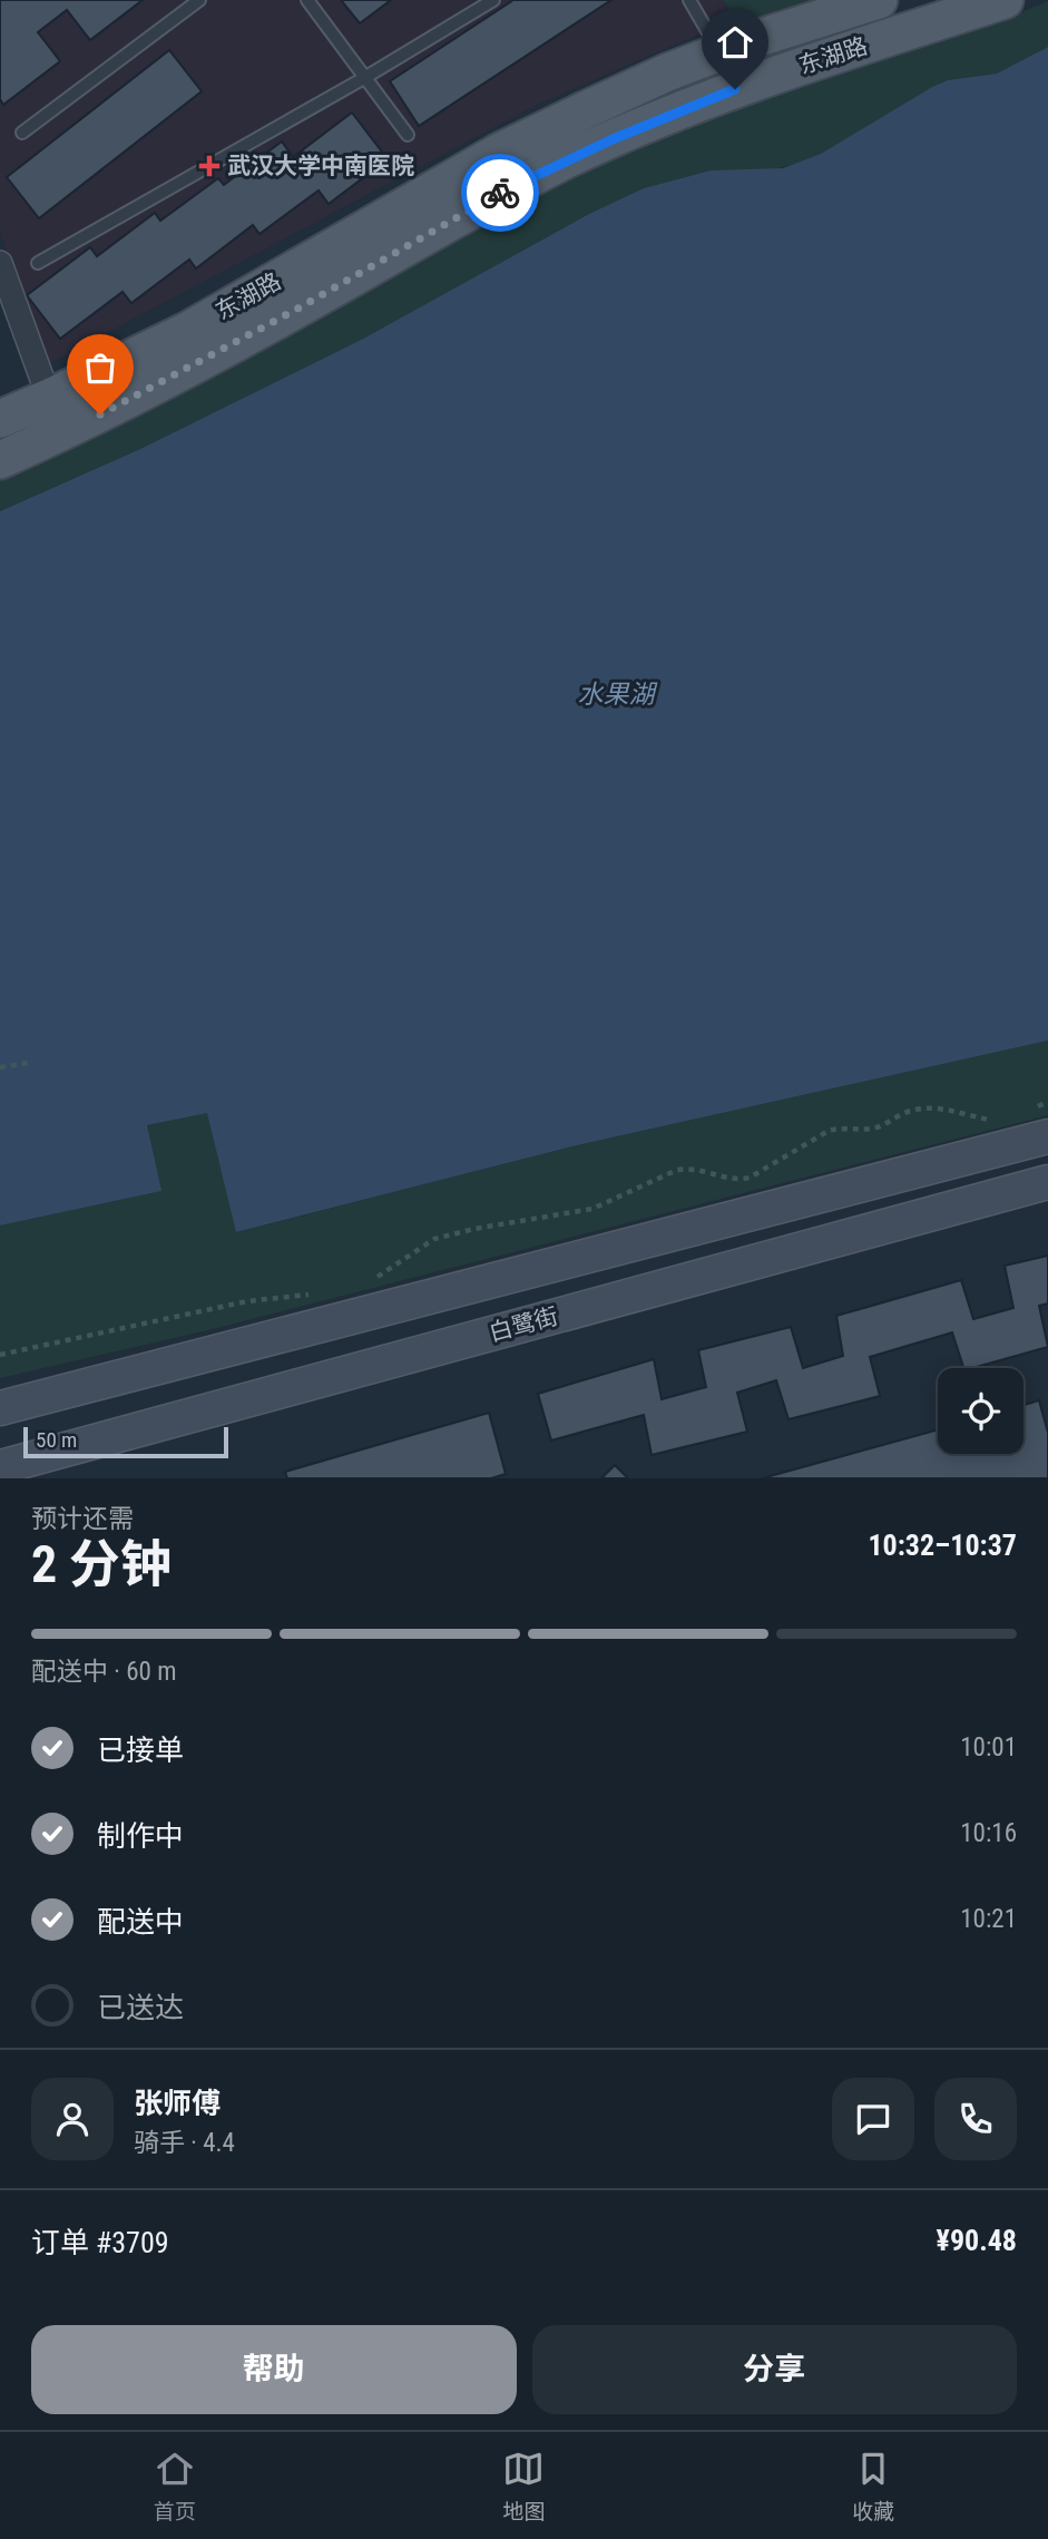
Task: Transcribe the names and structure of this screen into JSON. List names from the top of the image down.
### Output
{
  "streets": {
    "main road": ["东湖路", "白鹭街"]
  },
  "water": ["水果湖"],
  "places": {
    "health": ["武汉大学中南医院"]
  },
  "scale_bar": "50 m",
  "page": {
    "scale": "50 m",
    "heading": ["2 分钟", "预计还需", "10:32–10:37"],
    "panel": [
      "张师傅",
      "骑手 · 4.4",
      "订单 #3709",
      "¥90.48"
    ],
    "bar": "配送中 · 60 m",
    "list": [
      ["已接单", "10:01"],
      ["制作中", "10:16"],
      ["配送中", "10:21"],
      "已送达"
    ],
    "buttons": ["帮助", "分享"],
    "tabs": ["首页", "地图", "收藏"]
  }
}
